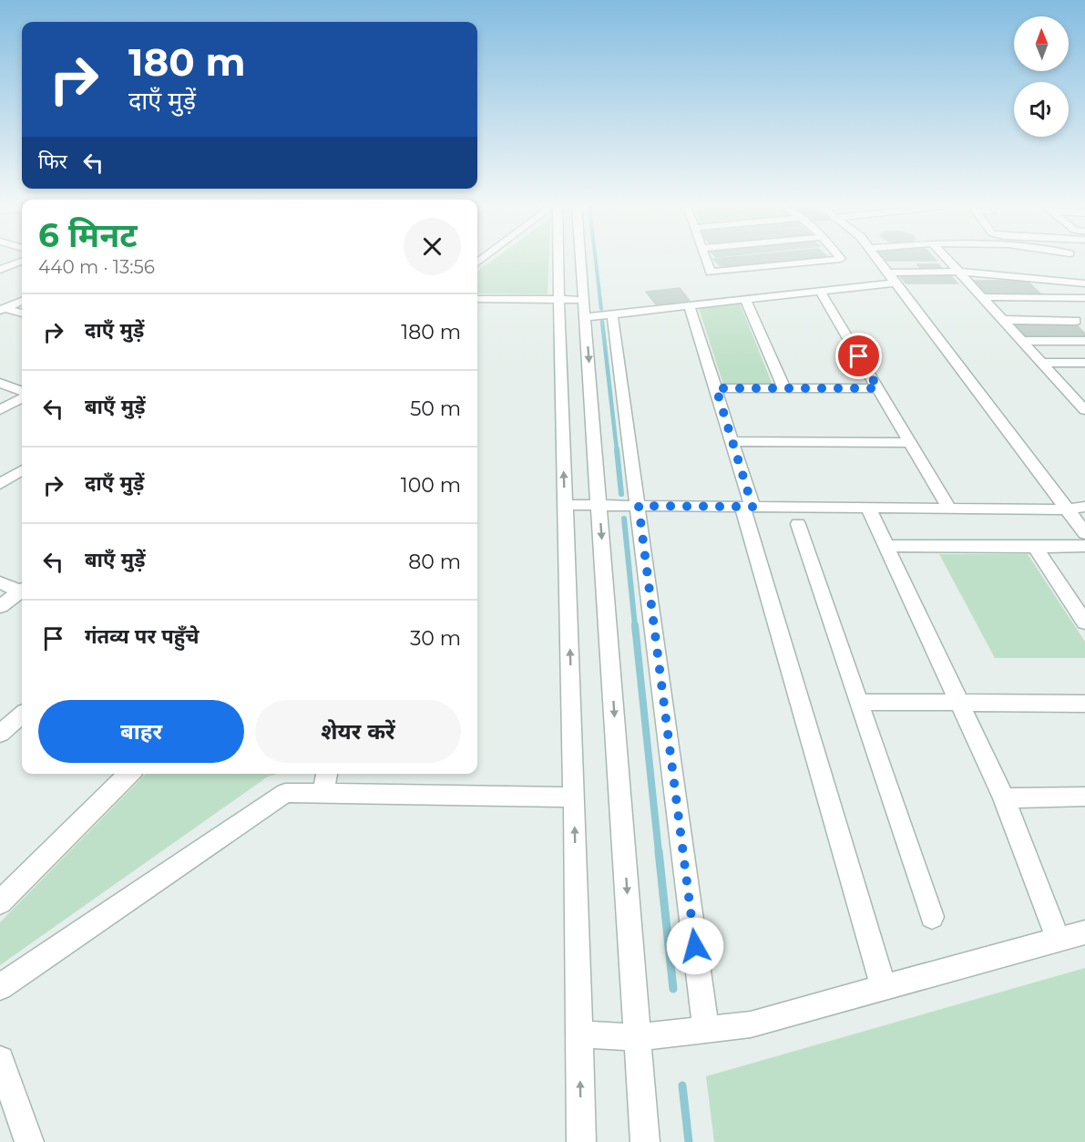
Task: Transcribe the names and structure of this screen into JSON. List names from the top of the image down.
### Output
{
  "north": "top",
  "page": {
    "turn": ["180 m", "दाएँ मुड़ें"],
    "then": "फिर",
    "heading": ["6 मिनट", "440 m · 13:56"],
    "list": [
      {
        "name": "दाएँ मुड़ें",
        "value": "180 m"
      },
      {
        "name": "बाएँ मुड़ें",
        "value": "50 m"
      },
      {
        "name": "दाएँ मुड़ें",
        "value": "100 m"
      },
      {
        "name": "बाएँ मुड़ें",
        "value": "80 m"
      },
      {
        "name": "गंतव्य पर पहुँचे",
        "value": "30 m"
      }
    ],
    "buttons": ["बाहर", "शेयर करें"]
  }
}
